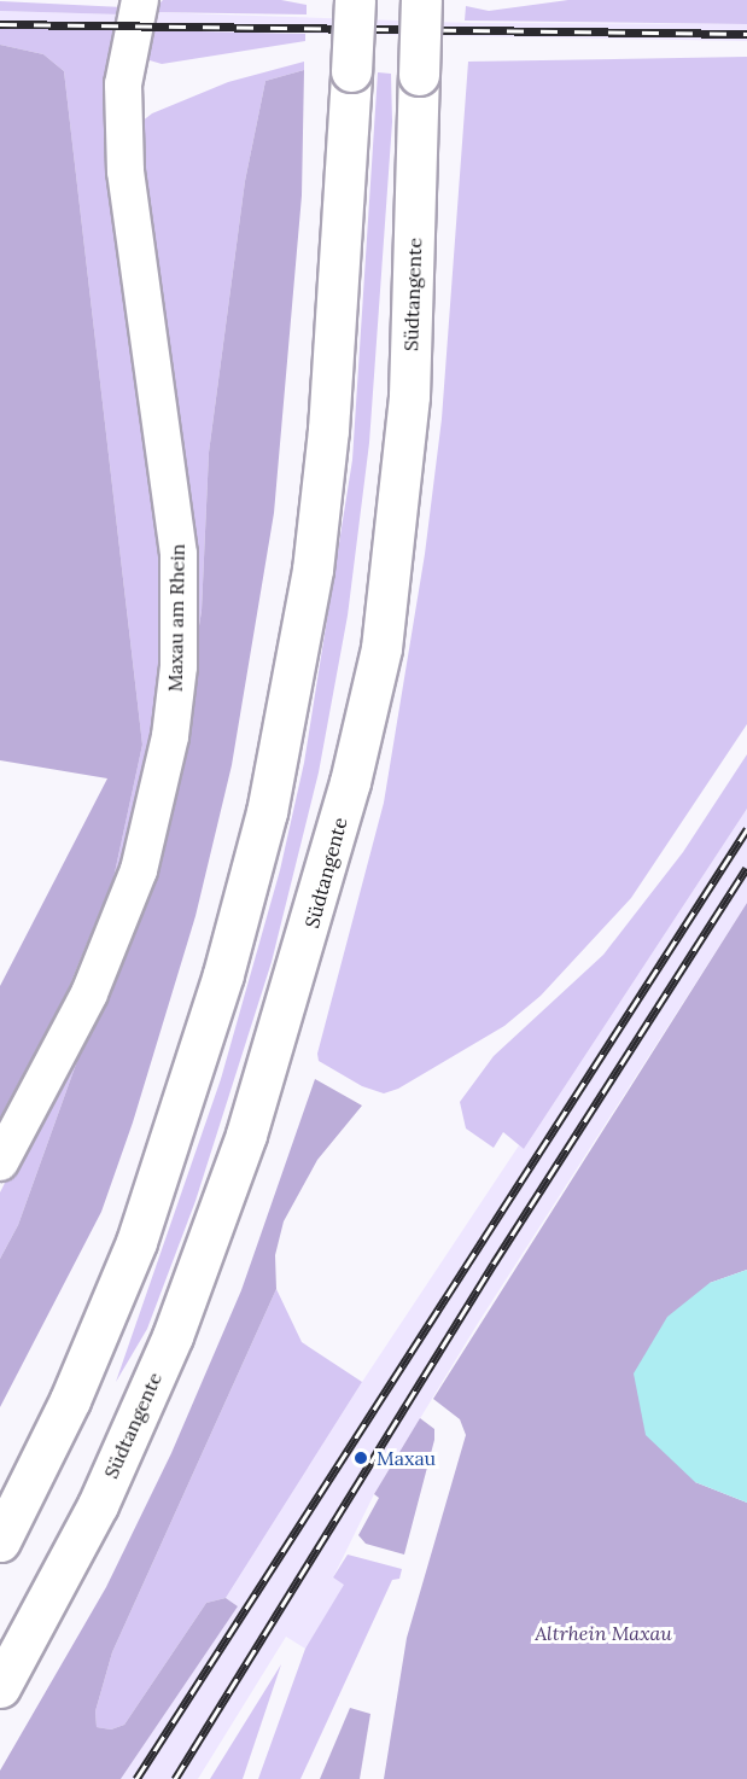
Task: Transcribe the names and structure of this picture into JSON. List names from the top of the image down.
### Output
{
  "streets": {
    "highway": ["Südtangente"],
    "street": ["Maxau am Rhein"]
  },
  "parks": ["Altrhein Maxau"],
  "places": ["Maxau"]
}
